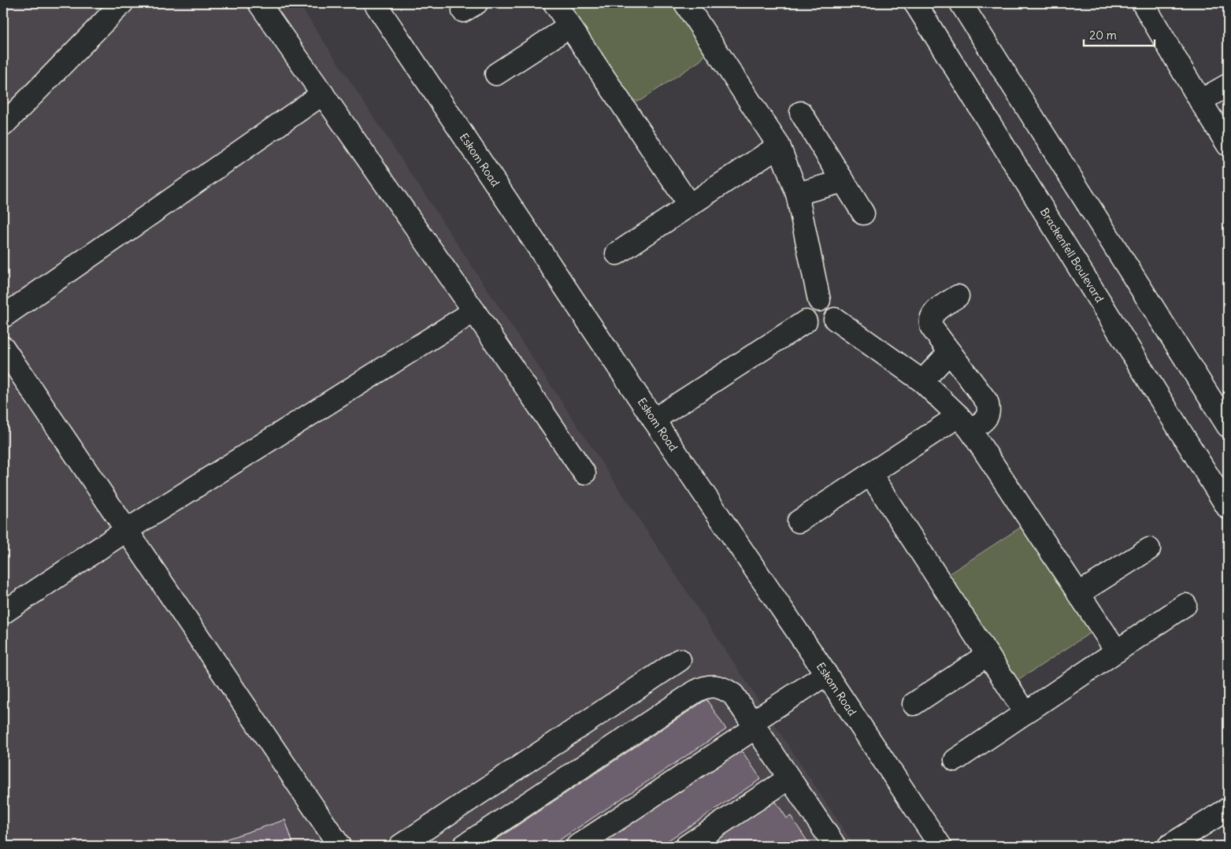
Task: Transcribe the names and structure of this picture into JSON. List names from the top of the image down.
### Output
{
  "streets": {
    "street": ["Eskom Road", "Brackenfell Boulevard"]
  },
  "scale_bar": "20 m"
}
